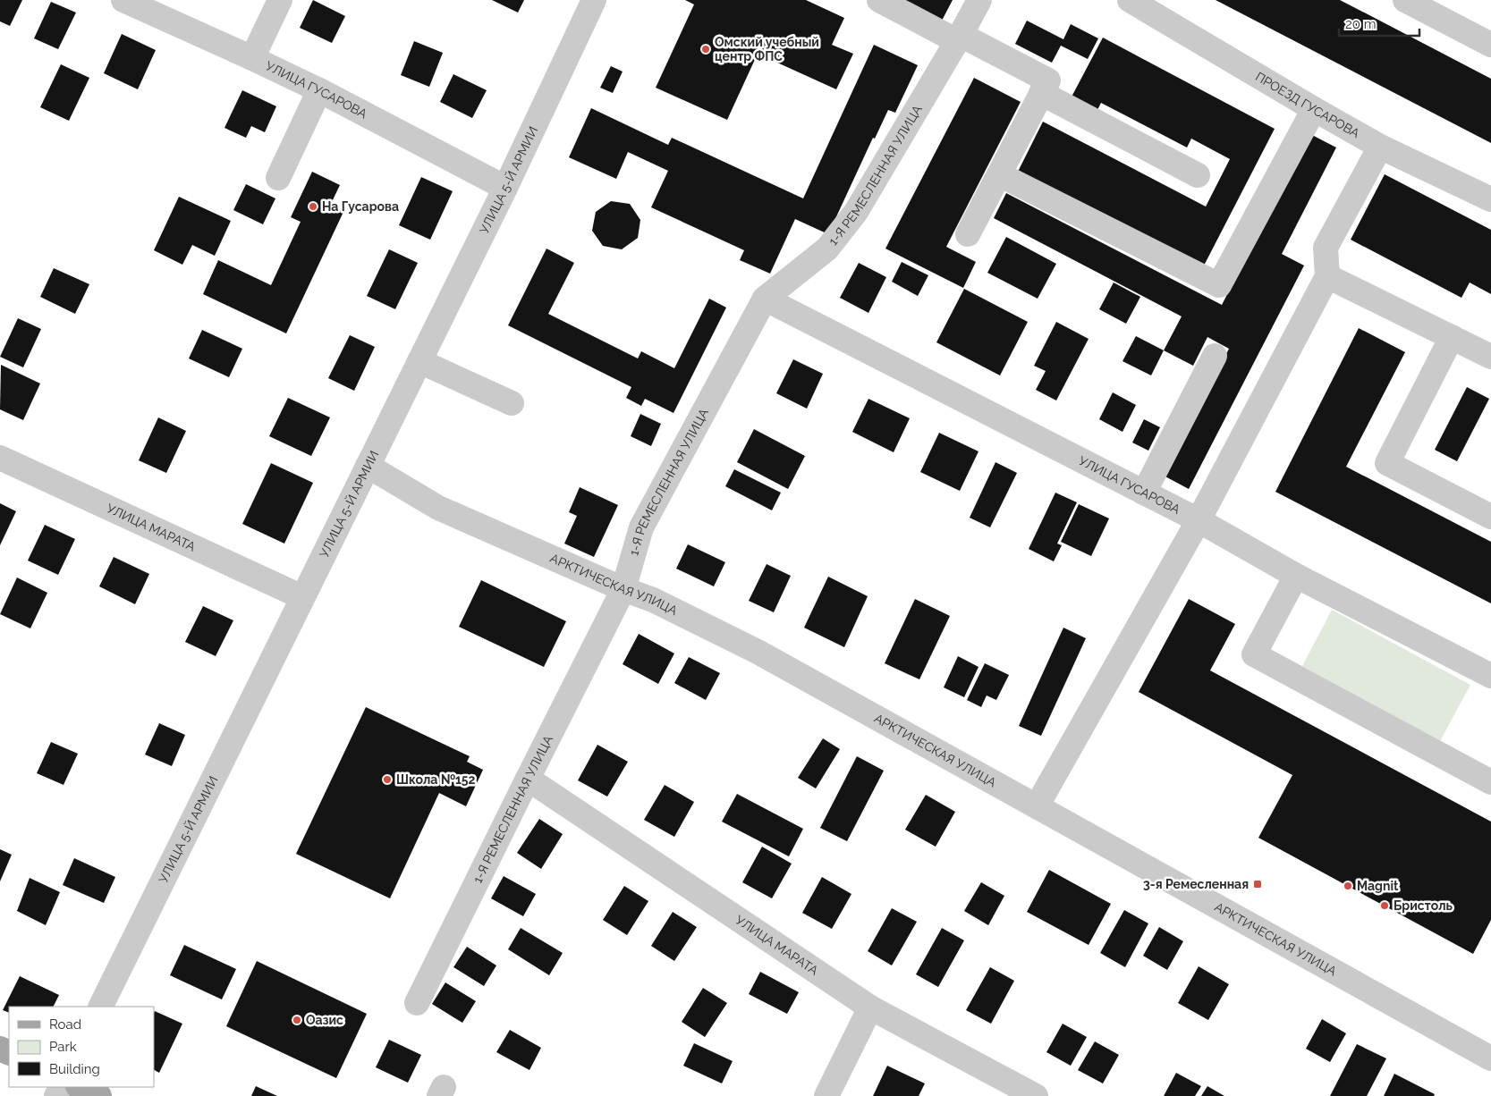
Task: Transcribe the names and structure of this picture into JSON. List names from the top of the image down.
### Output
{
  "streets": {
    "street": [
      "УЛИЦА ГУСАРОВА",
      "ПРОЕЗД ГУСАРОВА",
      "1-Я РЕМЕСЛЕННАЯ УЛИЦА",
      "УЛИЦА 5-Й АРМИИ",
      "УЛИЦА МАРАТА",
      "АРКТИЧЕСКАЯ УЛИЦА"
    ]
  },
  "crossings": [
    ["УЛИЦА ГУСАРОВА", "1-Я РЕМЕСЛЕННАЯ УЛИЦА"],
    ["УЛИЦА ГУСАРОВА", "УЛИЦА 5-Й АРМИИ"],
    ["1-Я РЕМЕСЛЕННАЯ УЛИЦА", "УЛИЦА МАРАТА"],
    ["1-Я РЕМЕСЛЕННАЯ УЛИЦА", "АРКТИЧЕСКАЯ УЛИЦА"],
    ["УЛИЦА 5-Й АРМИИ", "УЛИЦА МАРАТА"],
    ["УЛИЦА 5-Й АРМИИ", "АРКТИЧЕСКАЯ УЛИЦА"]
  ],
  "places": {
    "other": [
      "Омский учебный центр ФПС",
      "На Гусарова",
      "Школа №152",
      "Magnit",
      "Бристоль",
      "Оазис"
    ],
    "transit": ["3-я Ремесленная"]
  },
  "legend": ["Road", "Park", "Building"],
  "scale_bar": "20 m"
}
